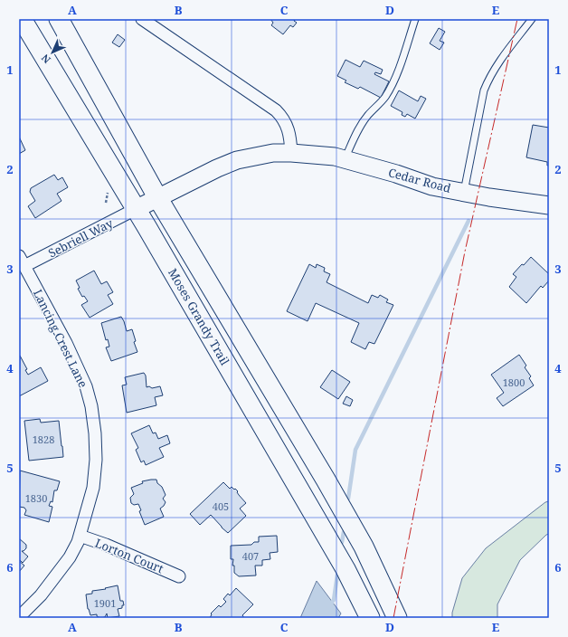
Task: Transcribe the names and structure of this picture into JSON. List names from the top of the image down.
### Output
{
  "streets": {
    "main road": ["Moses Grandy Trail"],
    "street": [
      "Cedar Road",
      "Sebriell Way",
      "Lancing Crest Lane",
      "Lorton Court"
    ]
  },
  "crossings": [
    ["Cedar Road", "Sebriell Way"],
    ["Cedar Road", "Moses Grandy Trail"],
    ["Sebriell Way", "Moses Grandy Trail"],
    ["Sebriell Way", "Lancing Crest Lane"],
    ["Lancing Crest Lane", "Lorton Court"]
  ],
  "house_numbers": [
    "1800",
    "1828",
    "1830",
    "405",
    "407",
    "1901"
  ],
  "north": "bottom left",
  "grid": {
    "columns": [
      "A",
      "B",
      "C",
      "D",
      "E"
    ],
    "rows": [
      "1",
      "2",
      "3",
      "4",
      "5",
      "6"
    ]
  }
}
